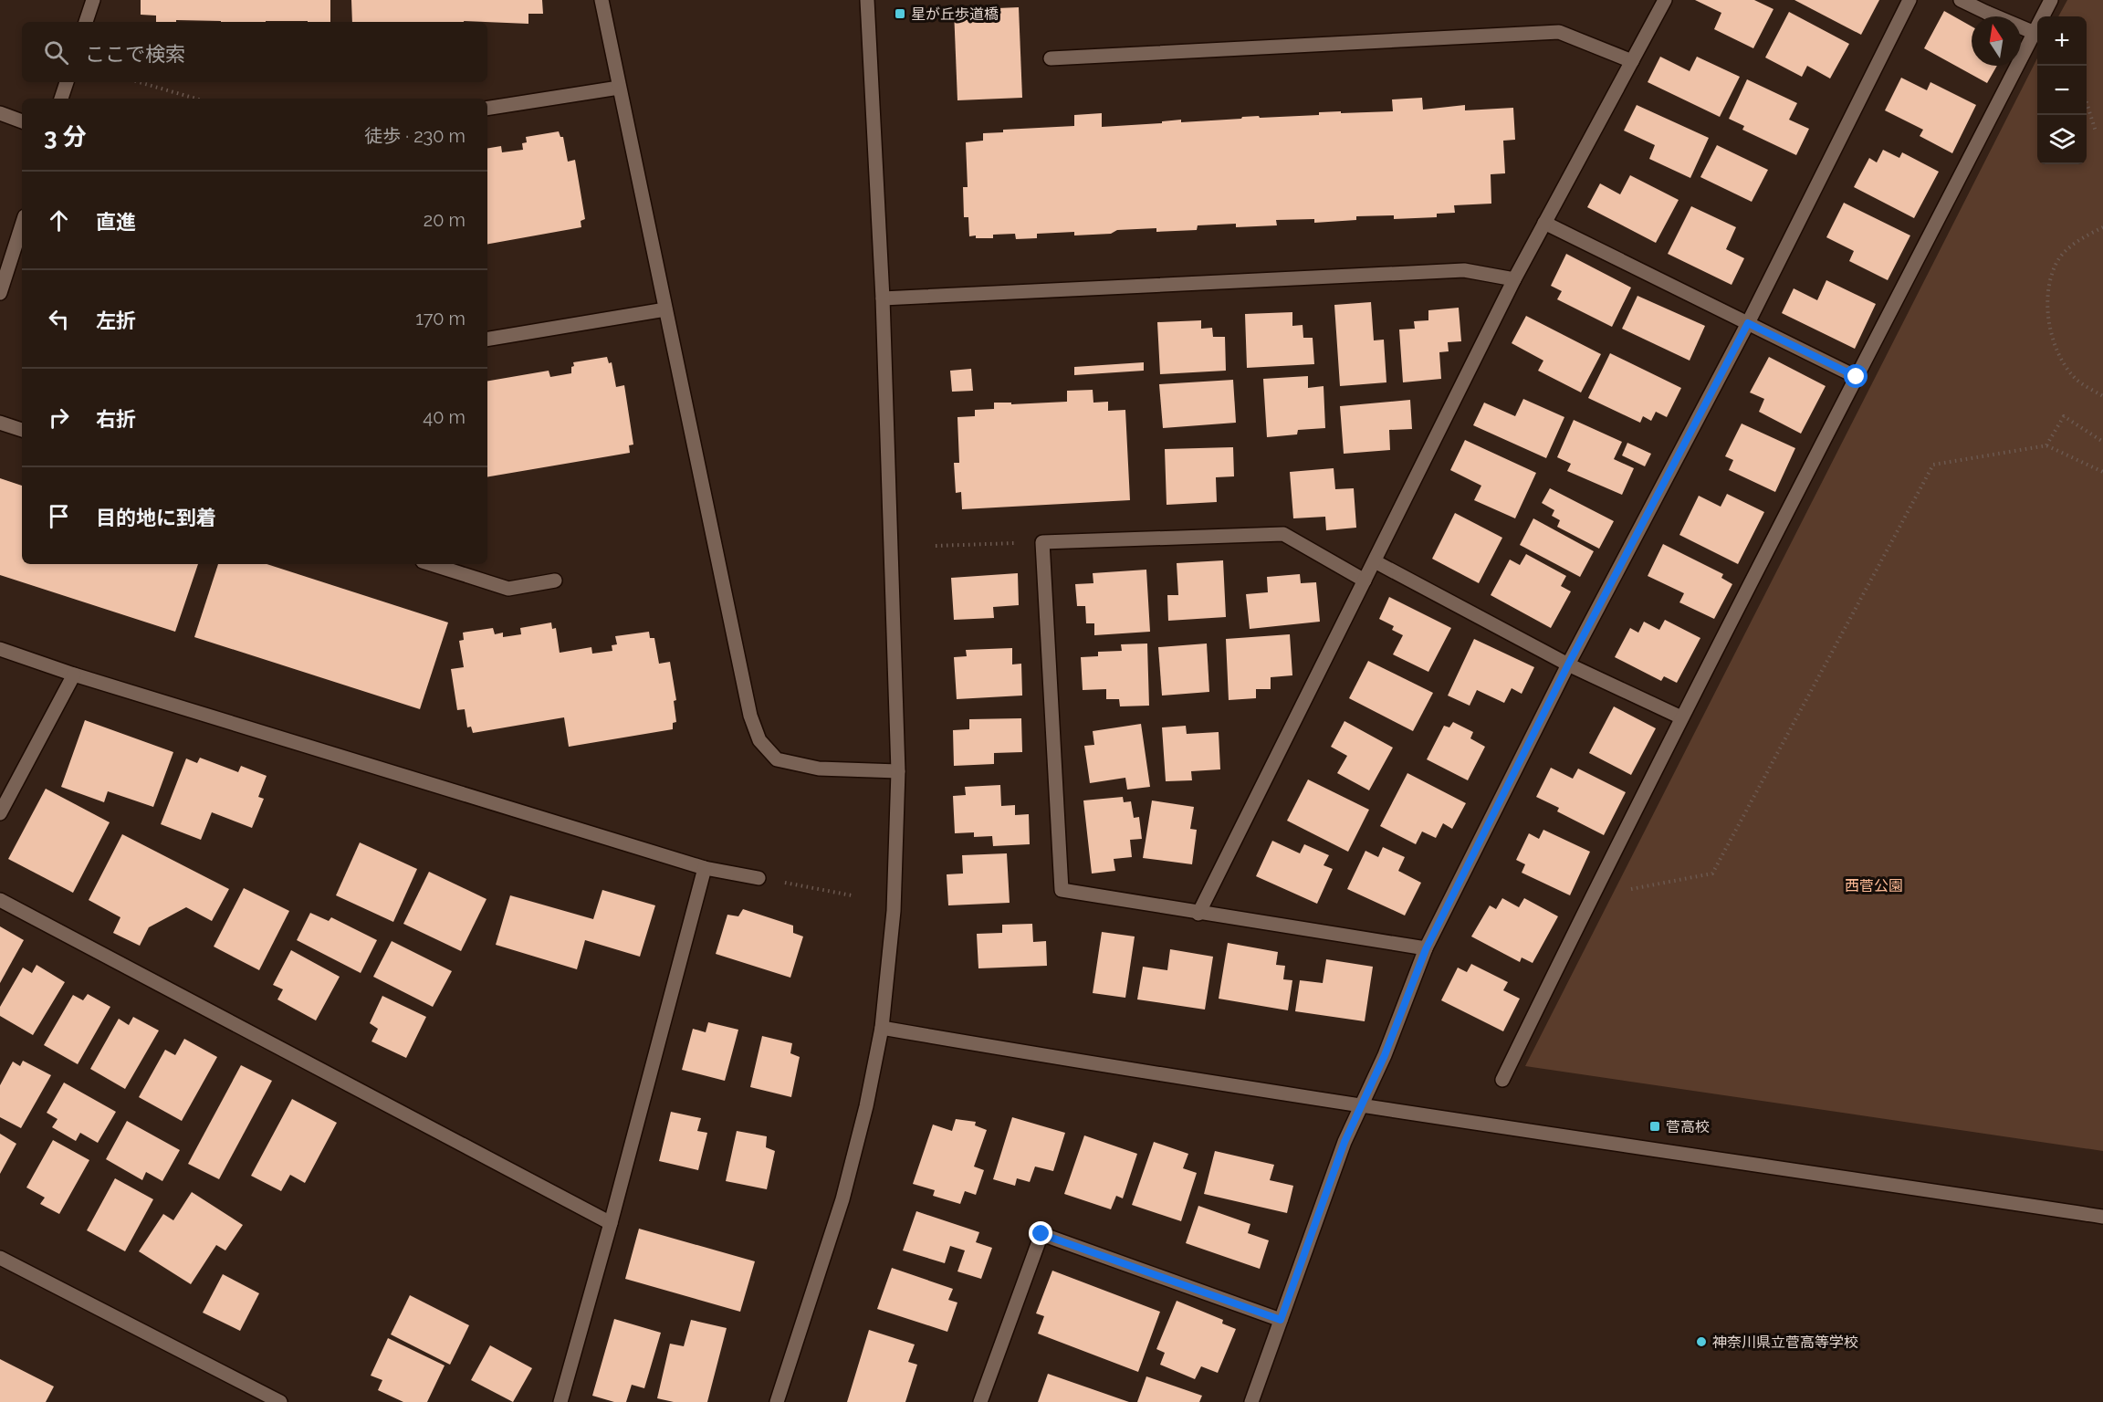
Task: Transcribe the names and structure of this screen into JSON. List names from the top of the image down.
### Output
{
  "parks": ["西菅公園"],
  "places": {
    "transit": ["星が丘歩道橋", "菅高校"],
    "other": ["神奈川県立菅高等学校"]
  },
  "north": "top",
  "page": {
    "map_buttons": ["+", "−"],
    "search": "ここで検索",
    "heading": ["3 分", "徒歩 · 230 m"],
    "list": [
      ["直進", "20 m"],
      ["左折", "170 m"],
      ["右折", "40 m"],
      "目的地に到着"
    ]
  }
}
